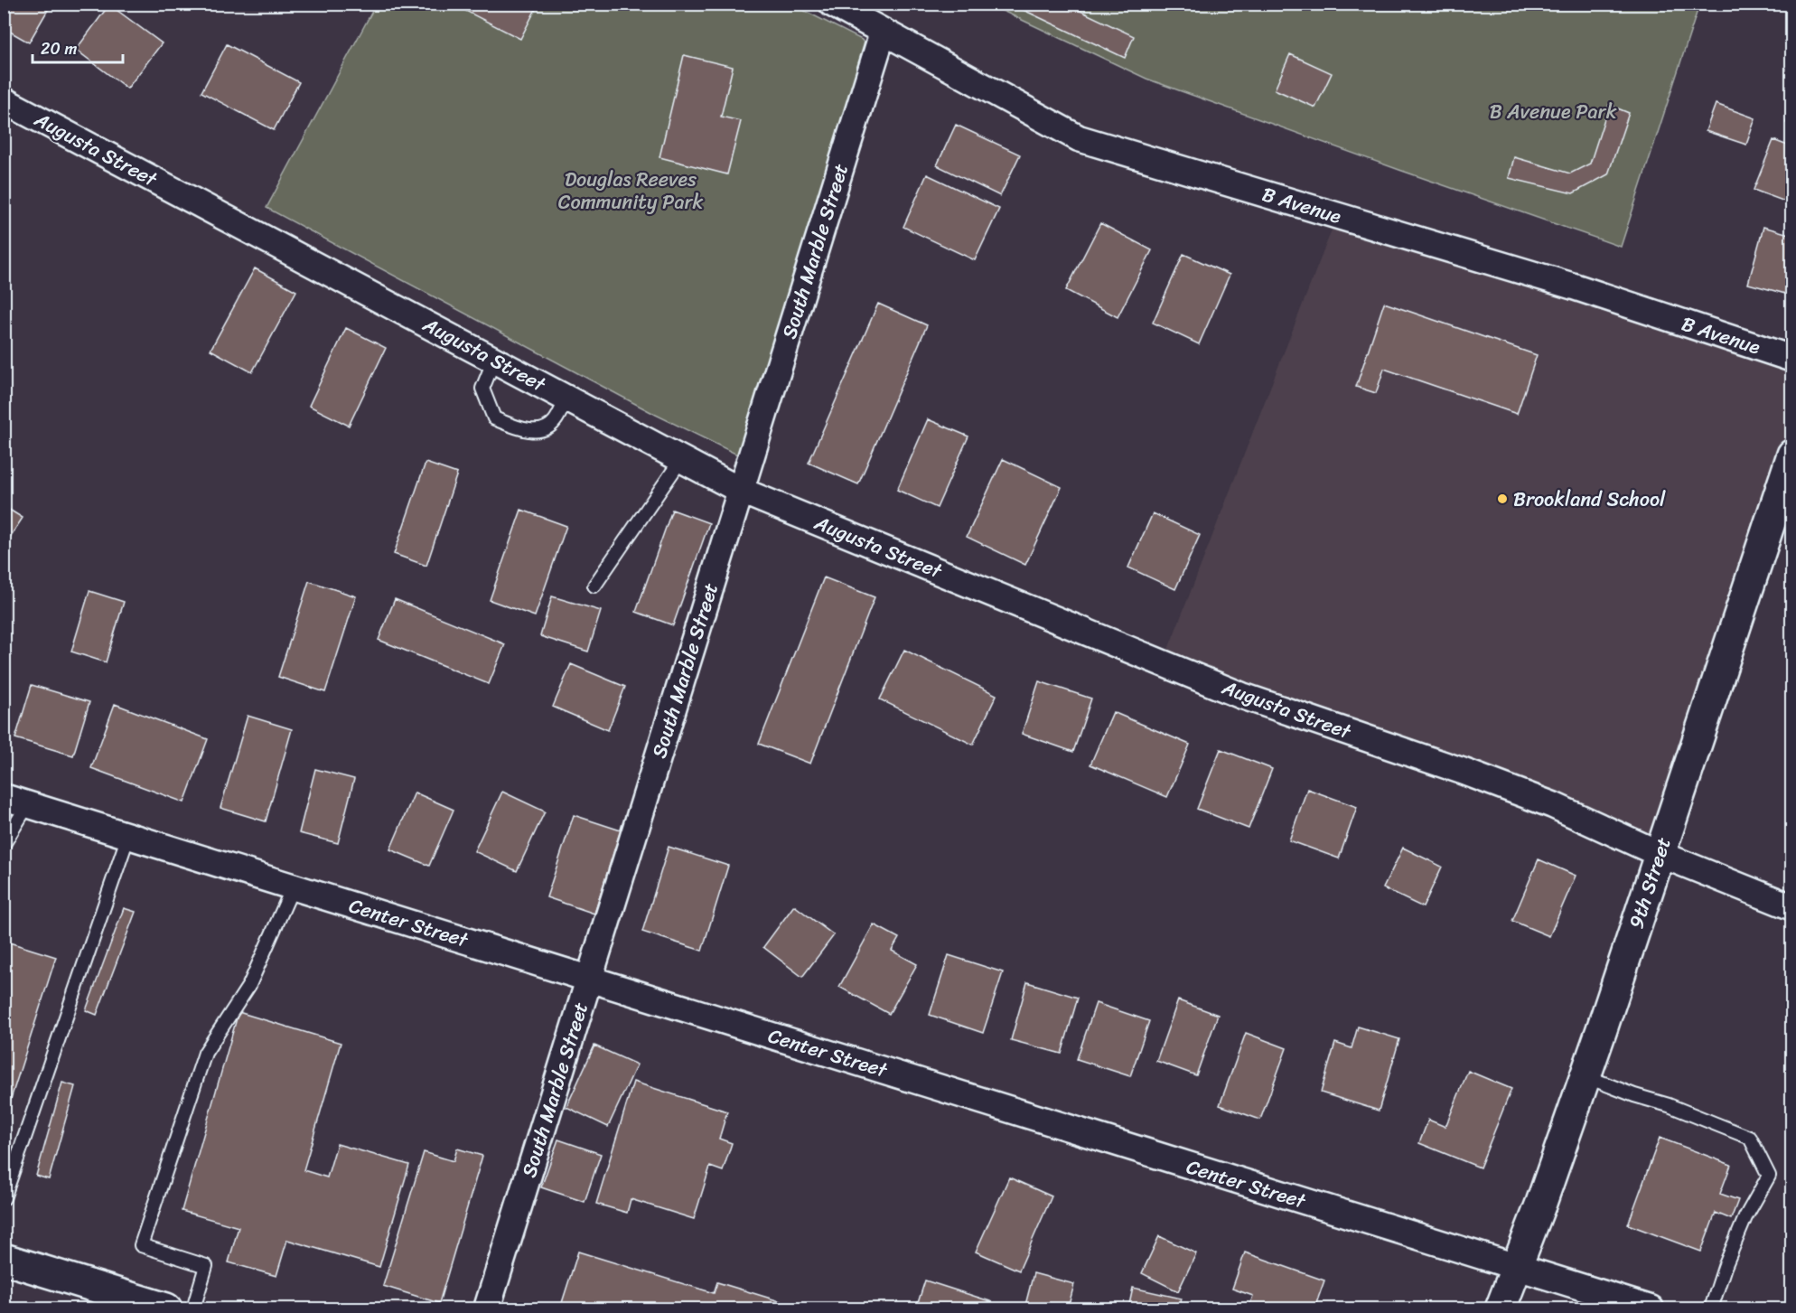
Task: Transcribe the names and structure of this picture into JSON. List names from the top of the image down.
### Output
{
  "streets": {
    "main road": ["9th Street"],
    "street": [
      "Augusta Street",
      "B Avenue",
      "South Marble Street",
      "Center Street"
    ]
  },
  "crossings": [
    ["Augusta Street", "South Marble Street"],
    ["Augusta Street", "9th Street"],
    ["B Avenue", "South Marble Street"],
    ["South Marble Street", "Center Street"],
    ["9th Street", "Center Street"]
  ],
  "parks": ["B Avenue Park", "Douglas Reeves Community Park"],
  "places": ["Brookland School"],
  "scale_bar": "20 m"
}
